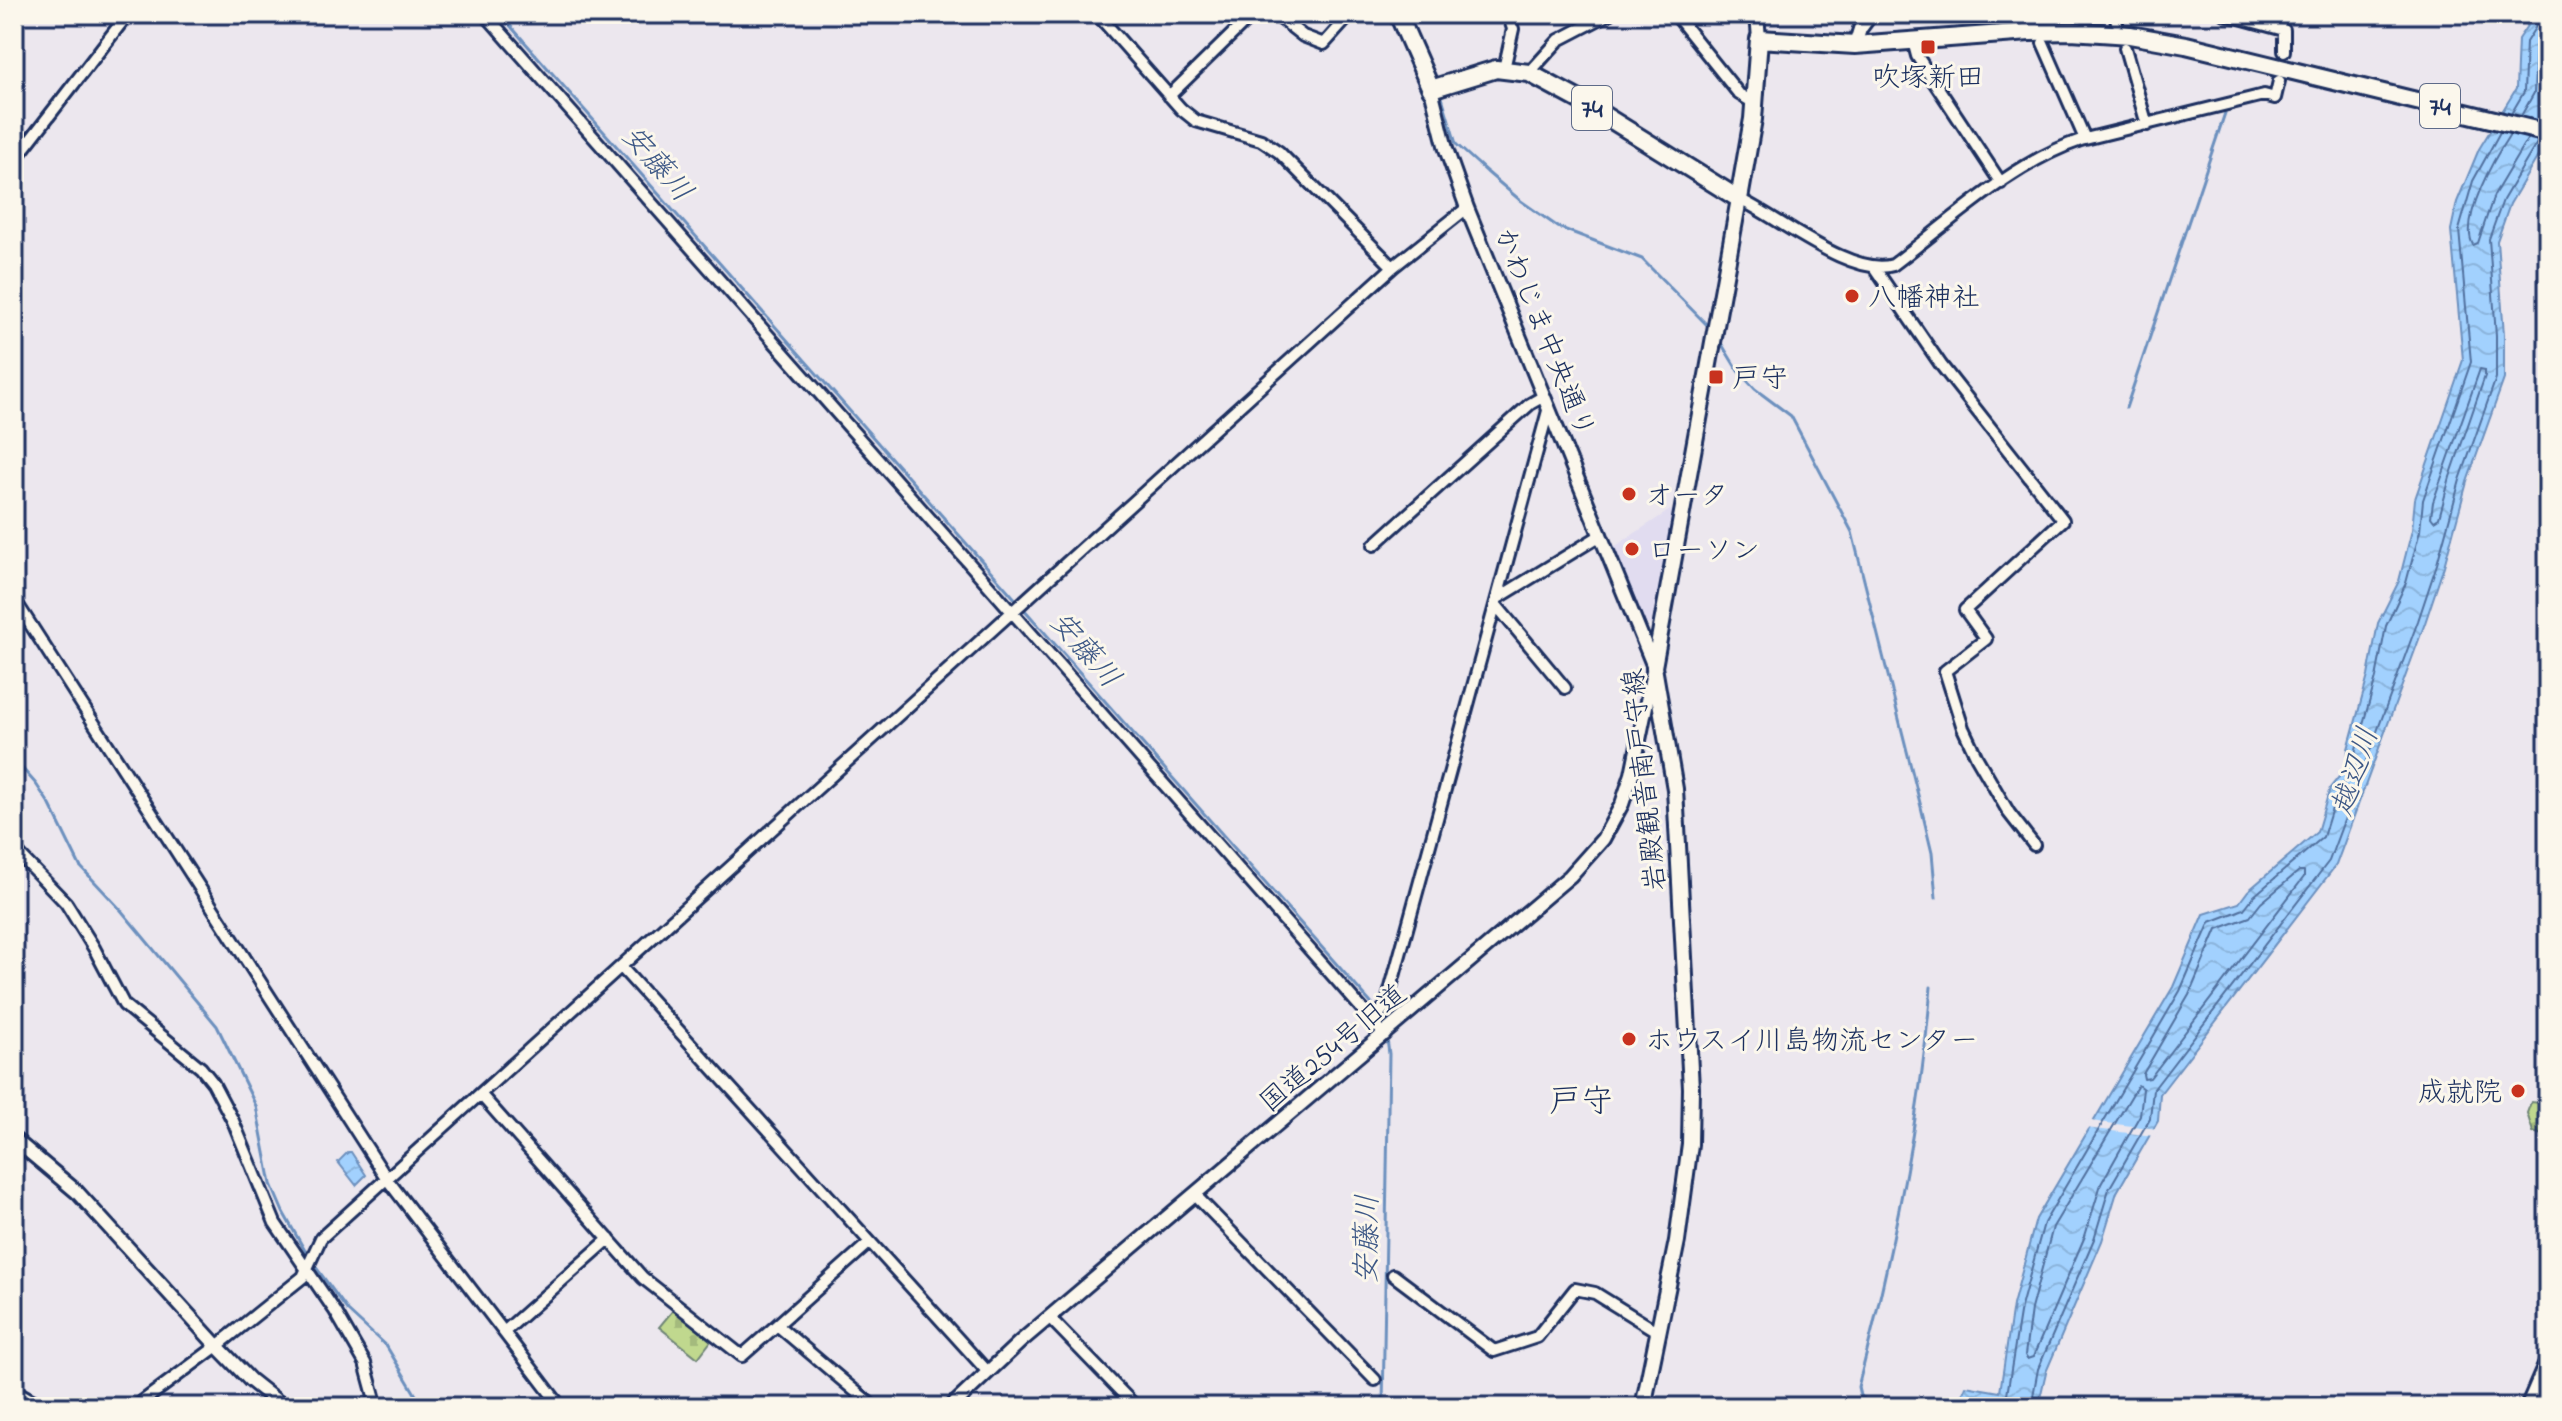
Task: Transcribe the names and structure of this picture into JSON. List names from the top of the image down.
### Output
{
  "streets": {
    "main road": ["74", "かわじま中央通り", "岩殿観音南戸守線"],
    "street": ["国道254号旧道"]
  },
  "crossings": [
    ["74", "かわじま中央通り"],
    ["74", "岩殿観音南戸守線"],
    ["かわじま中央通り", "岩殿観音南戸守線"],
    ["かわじま中央通り", "国道254号旧道"],
    ["岩殿観音南戸守線", "国道254号旧道"]
  ],
  "districts": ["戸守"],
  "water": ["安藤川", "越辺川"],
  "places": {
    "transit": ["吹塚新田", "戸守"],
    "other": [
      "八幡神社",
      "オータ",
      "ローソン",
      "ホウスイ川島物流センター",
      "成就院"
    ]
  }
}
